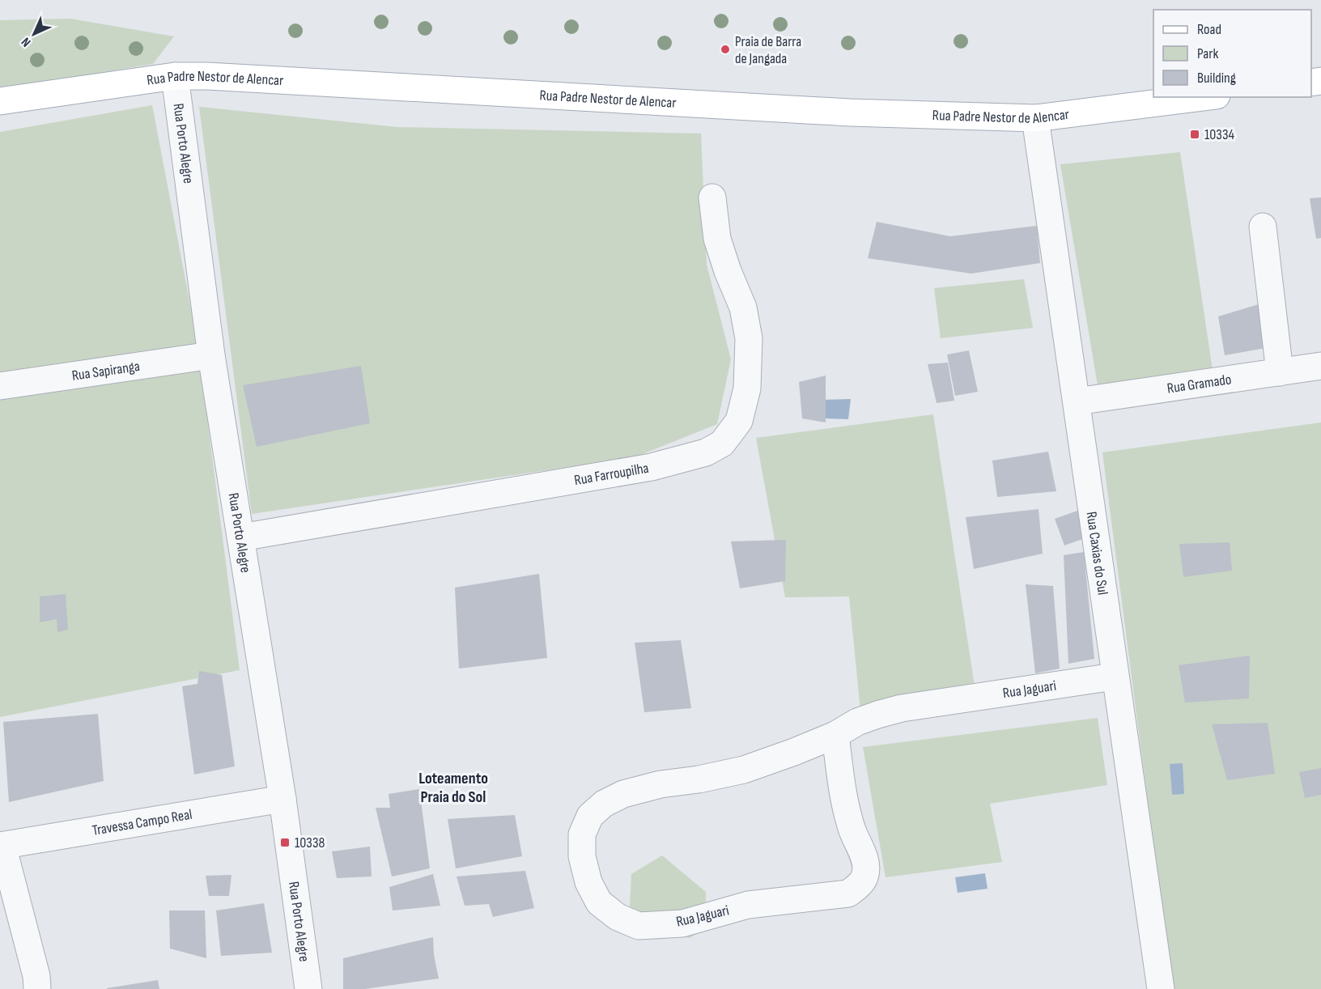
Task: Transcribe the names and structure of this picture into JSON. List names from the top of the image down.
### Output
{
  "streets": {
    "main road": ["Rua Padre Nestor de Alencar"],
    "street": [
      "Rua Porto Alegre",
      "Rua Sapiranga",
      "Rua Gramado",
      "Rua Farroupilha",
      "Rua Caxias do Sul",
      "Rua Jaguari",
      "Travessa Campo Real"
    ]
  },
  "crossings": [
    ["Rua Padre Nestor de Alencar", "Rua Porto Alegre"],
    ["Rua Padre Nestor de Alencar", "Rua Caxias do Sul"],
    ["Rua Porto Alegre", "Rua Sapiranga"],
    ["Rua Porto Alegre", "Rua Farroupilha"],
    ["Rua Porto Alegre", "Travessa Campo Real"],
    ["Rua Gramado", "Rua Caxias do Sul"],
    ["Rua Caxias do Sul", "Rua Jaguari"]
  ],
  "districts": ["Loteamento Praia do Sol"],
  "places": {
    "other": ["Praia de Barra de Jangada"],
    "transit": ["10334", "10338"]
  },
  "legend": ["Road", "Park", "Building"],
  "north": "bottom left"
}
